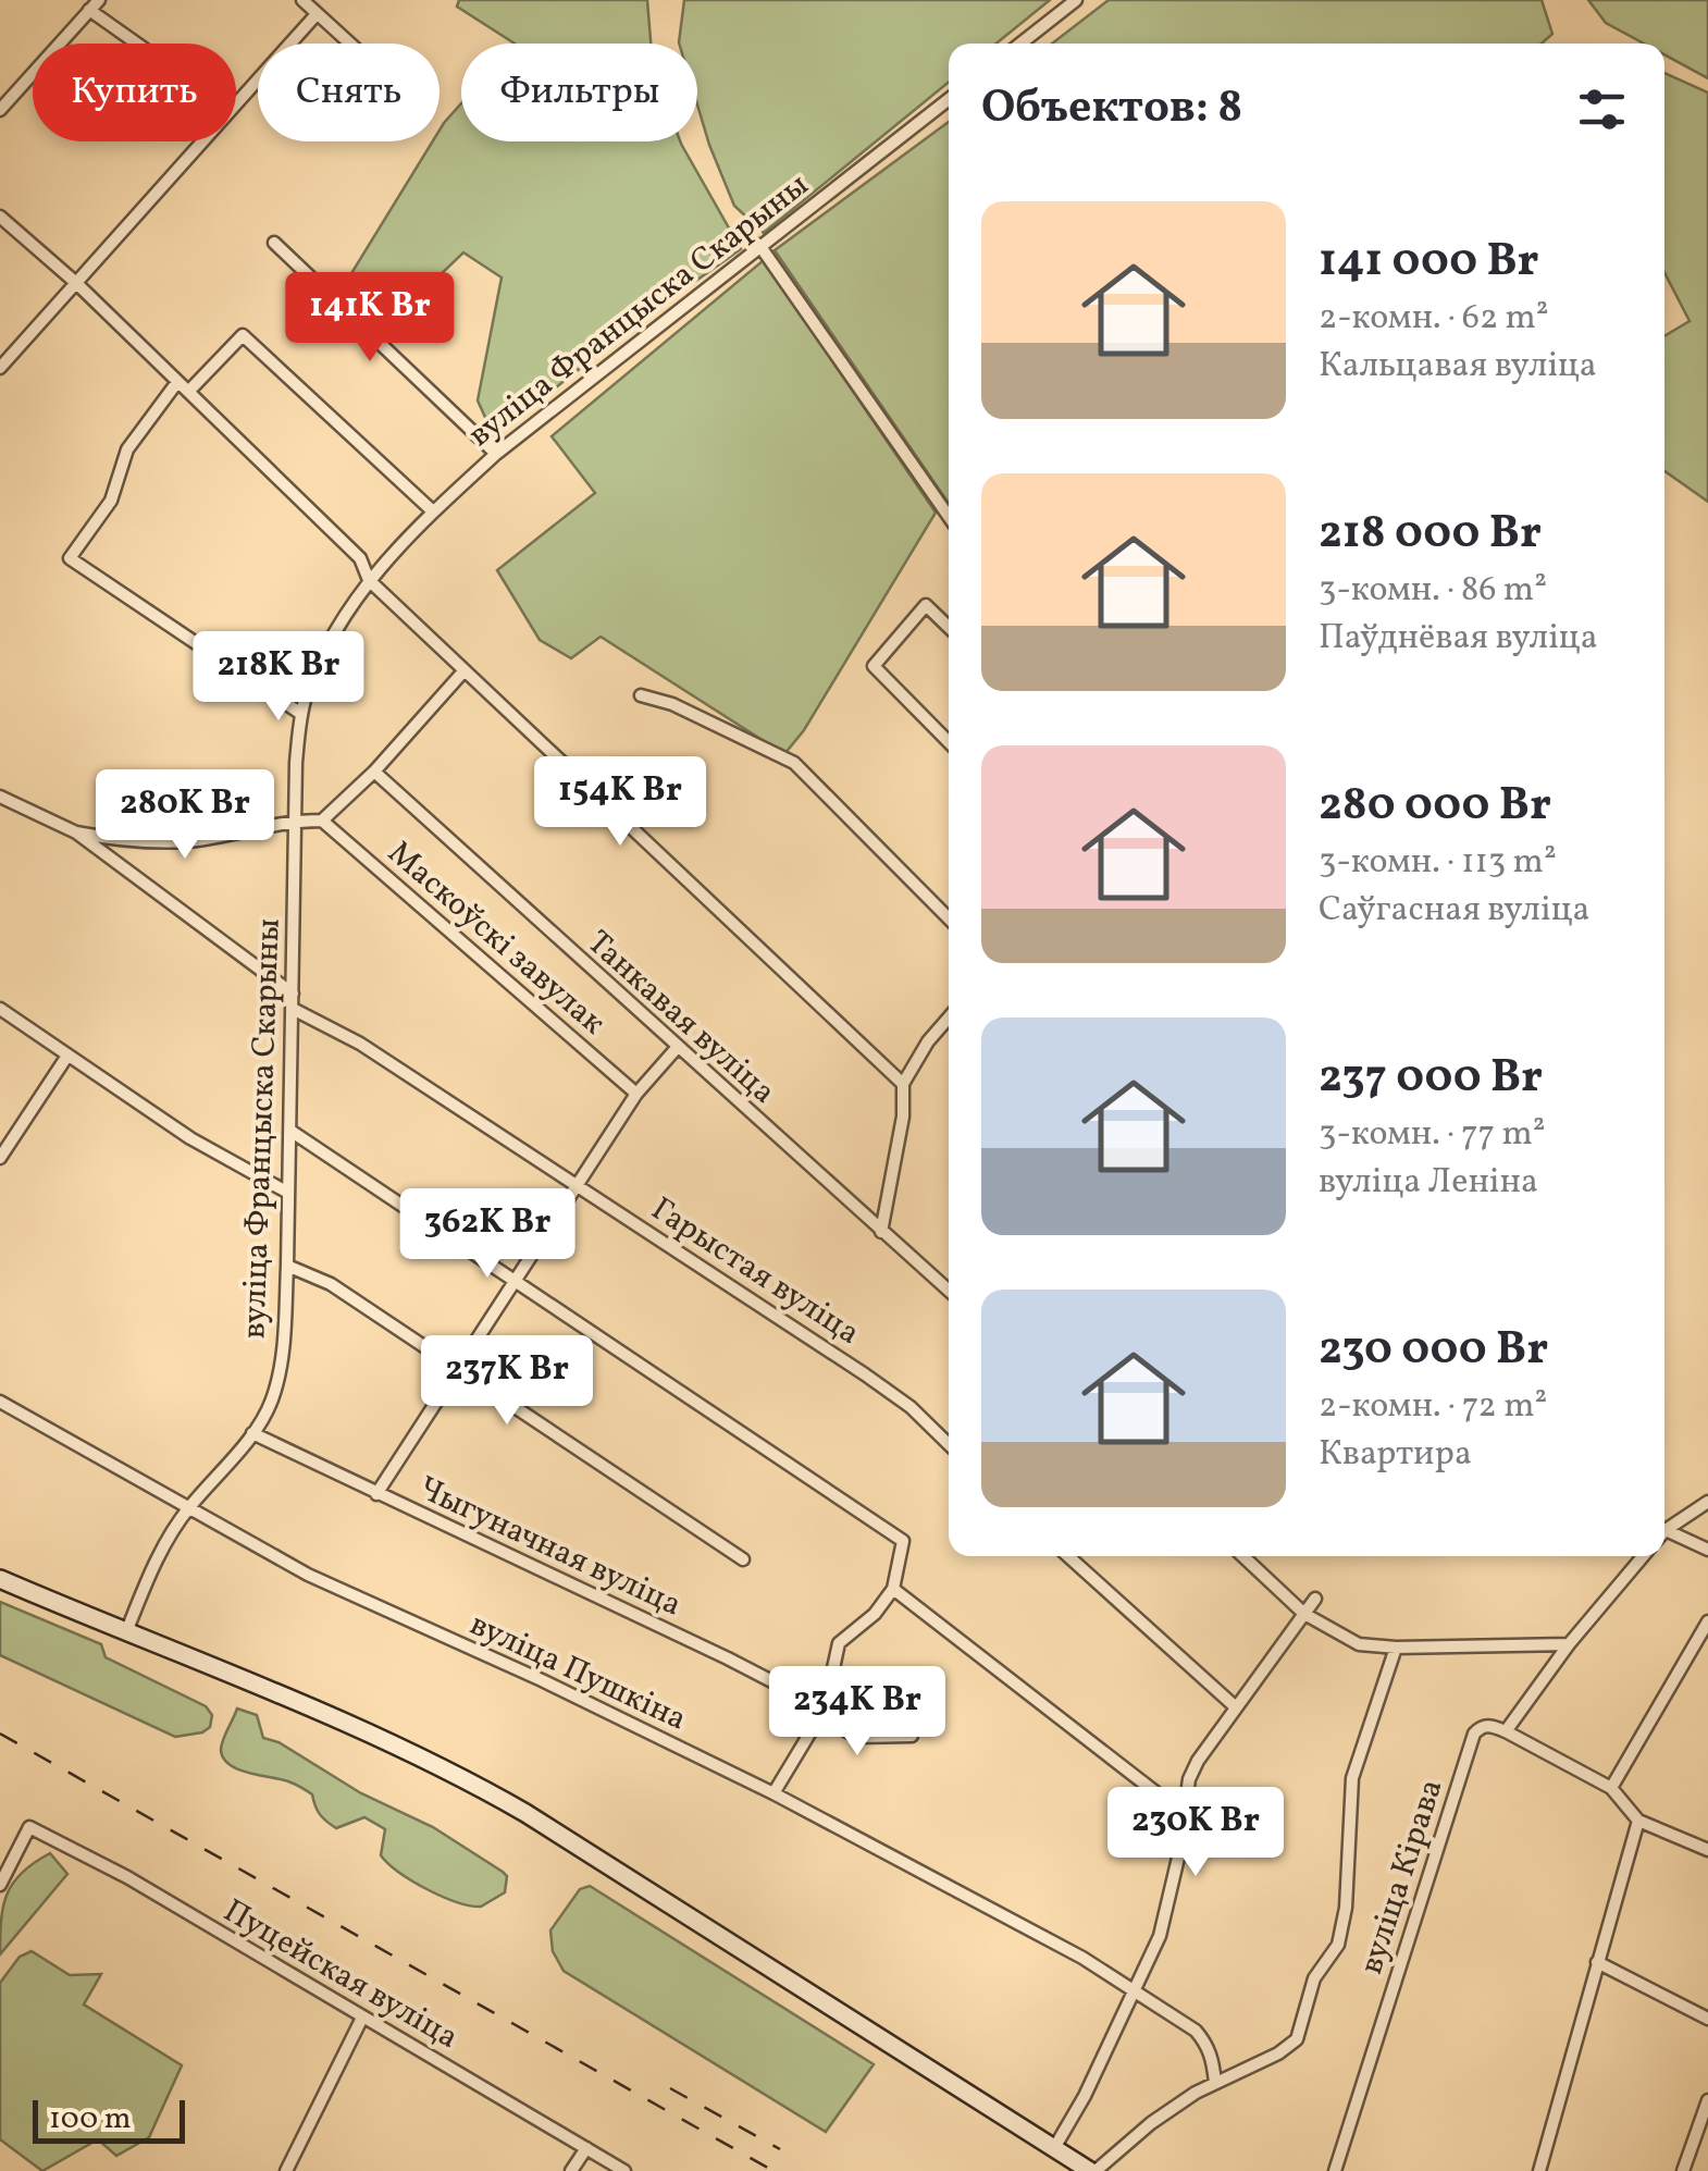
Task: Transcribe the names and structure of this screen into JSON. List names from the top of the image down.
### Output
{
  "streets": {
    "street": [
      "вуліца Францыска Скарыны",
      "Маскоўскі завулак",
      "Танкавая вуліца",
      "Гарыстая вуліца",
      "Чыгуначная вуліца",
      "вуліца Пушкіна",
      "вуліца Кірава",
      "Пуцейская вуліца"
    ]
  },
  "crossings": [
    ["вуліца Францыска Скарыны", "Гарыстая вуліца"],
    ["вуліца Францыска Скарыны", "Чыгуначная вуліца"],
    ["вуліца Францыска Скарыны", "вуліца Пушкіна"]
  ],
  "scale_bar": "100 m",
  "page": {
    "chip": ["Купить", "Снять", "Фильтры"],
    "heading": "Объектов: 8",
    "list": [
      {
        "name": "141 000 Br",
        "note": "2-комн. · 62 m² · Кальцавая вуліца"
      },
      {
        "name": "218 000 Br",
        "note": "3-комн. · 86 m² · Паўднёвая вуліца"
      },
      {
        "name": "280 000 Br",
        "note": "3-комн. · 113 m² · Саўгасная вуліца"
      },
      {
        "name": "237 000 Br",
        "note": "3-комн. · 77 m² · вуліца Леніна"
      },
      {
        "name": "230 000 Br",
        "note": "2-комн. · 72 m² · Квартира"
      }
    ],
    "price": [
      "141K Br",
      "218K Br",
      "154K Br",
      "280K Br",
      "362K Br",
      "237K Br",
      "234K Br",
      "230K Br"
    ],
    "scale": "100 m"
  }
}
